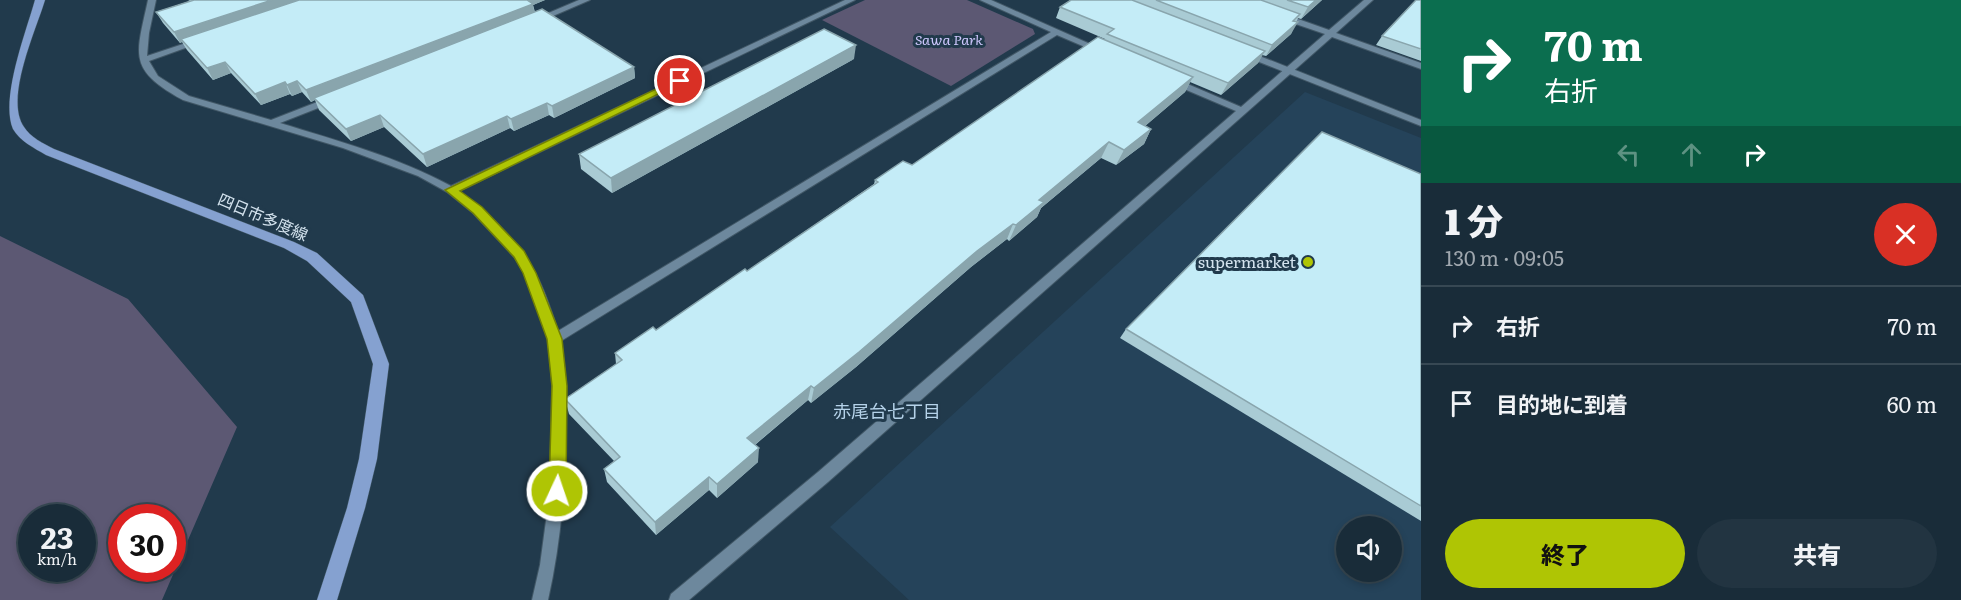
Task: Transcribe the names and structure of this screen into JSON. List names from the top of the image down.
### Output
{
  "streets": {
    "main road": ["四日市多度線"]
  },
  "districts": ["赤尾台七丁目"],
  "parks": ["Sawa Park"],
  "places": ["supermarket"],
  "page": {
    "turn": ["70 m", "右折"],
    "heading": ["1 分", "130 m · 09:05"],
    "list": [
      {
        "name": "右折",
        "value": "70 m"
      },
      {
        "name": "目的地に到着",
        "value": "60 m"
      }
    ],
    "speed": "23 km/h",
    "limit": "30",
    "buttons": ["終了", "共有"]
  }
}
